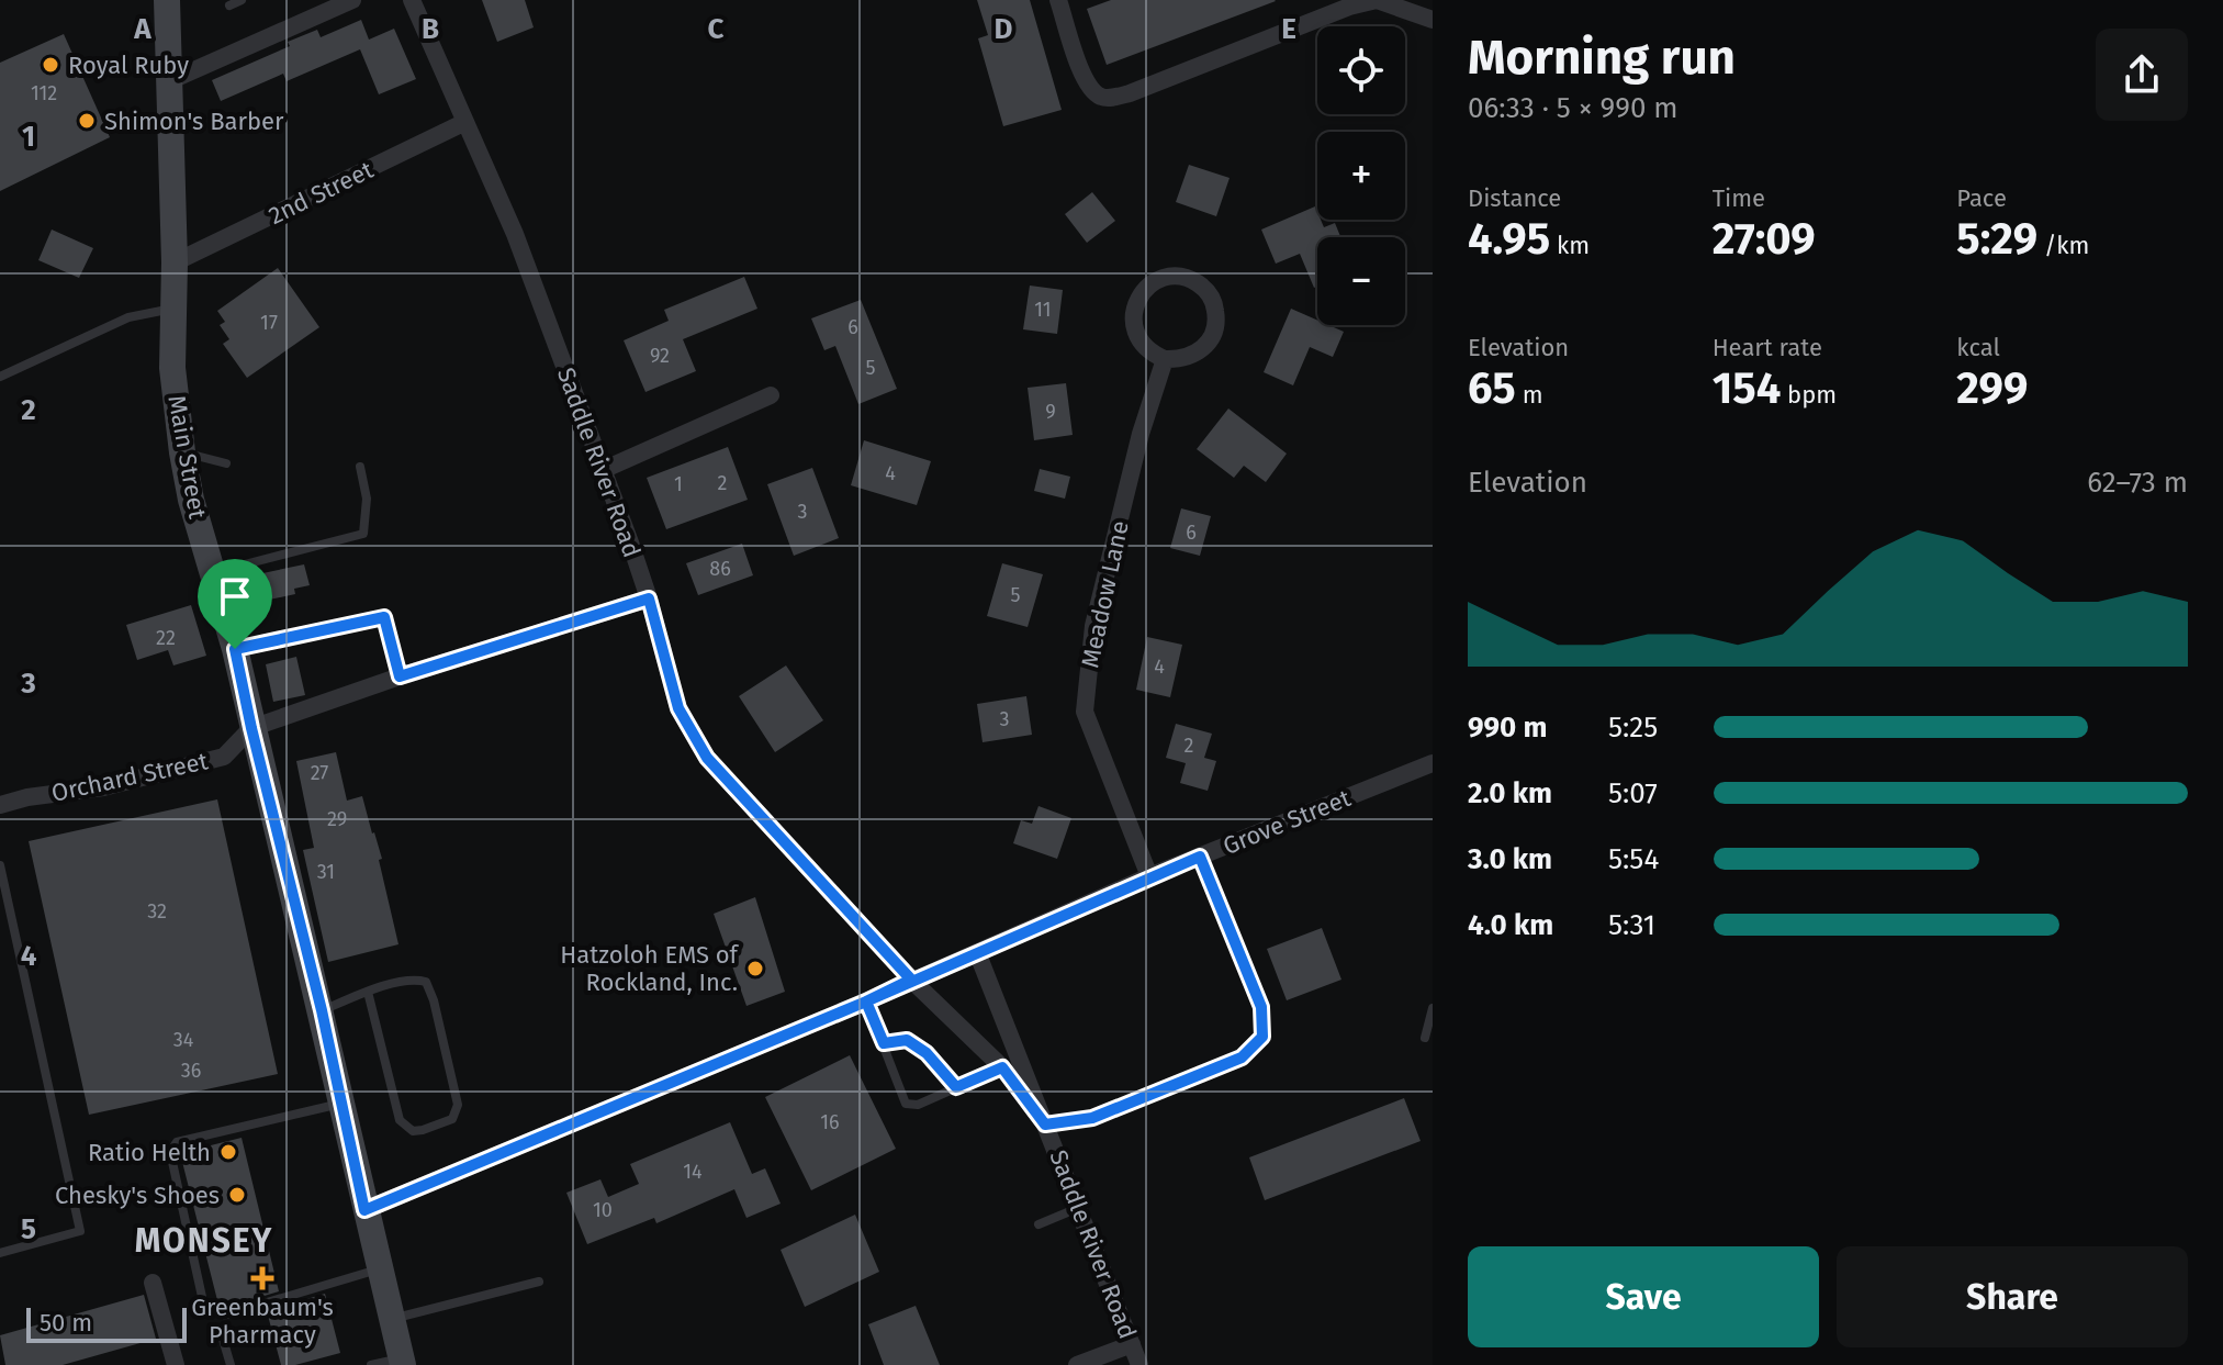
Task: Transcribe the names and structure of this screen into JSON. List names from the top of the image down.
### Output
{
  "streets": {
    "main road": ["Main Street"],
    "street": [
      "2nd Street",
      "Saddle River Road",
      "Meadow Lane",
      "Orchard Street",
      "Grove Street"
    ]
  },
  "crossings": [
    ["2nd Street", "Main Street"],
    ["2nd Street", "Saddle River Road"],
    ["Main Street", "Orchard Street"],
    ["Main Street", "Grove Street"],
    ["Saddle River Road", "Orchard Street"],
    ["Saddle River Road", "Grove Street"],
    ["Meadow Lane", "Grove Street"]
  ],
  "districts": ["MONSEY"],
  "places": {
    "other": [
      "Royal Ruby",
      "Shimon's Barber",
      "Hatzoloh EMS of Rockland, Inc.",
      "Ratio Helth",
      "Chesky's Shoes"
    ],
    "health": ["Greenbaum's Pharmacy"]
  },
  "house_numbers": [
    "112",
    "11",
    "17",
    "6",
    "92",
    "5",
    "9",
    "4",
    "2",
    "1",
    "3",
    "6",
    "86",
    "5",
    "22",
    "4",
    "3",
    "2",
    "27",
    "29",
    "31",
    "32",
    "34",
    "36",
    "16",
    "14",
    "10"
  ],
  "scale_bar": "50 m",
  "page": {
    "heading": ["Morning run", "06:33 · 5 × 990 m"],
    "map_buttons": ["+", "−"],
    "stats": [
      ["Distance", "4.95 km"],
      ["Time", "27:09"],
      ["Pace", "5:29 /km"],
      ["Elevation", "65 m"],
      ["Heart rate", "154 bpm"],
      ["kcal", "299"]
    ],
    "chart": ["Elevation", "62–73 m"],
    "list": [
      {
        "name": "990 m",
        "note": "5:25"
      },
      {
        "name": "2.0 km",
        "note": "5:07"
      },
      {
        "name": "3.0 km",
        "note": "5:54"
      },
      {
        "name": "4.0 km",
        "note": "5:31"
      }
    ],
    "buttons": ["Save", "Share"],
    "scale": "50 m"
  },
  "grid": {
    "columns": [
      "A",
      "B",
      "C",
      "D",
      "E"
    ],
    "rows": [
      "1",
      "2",
      "3",
      "4",
      "5"
    ]
  }
}
